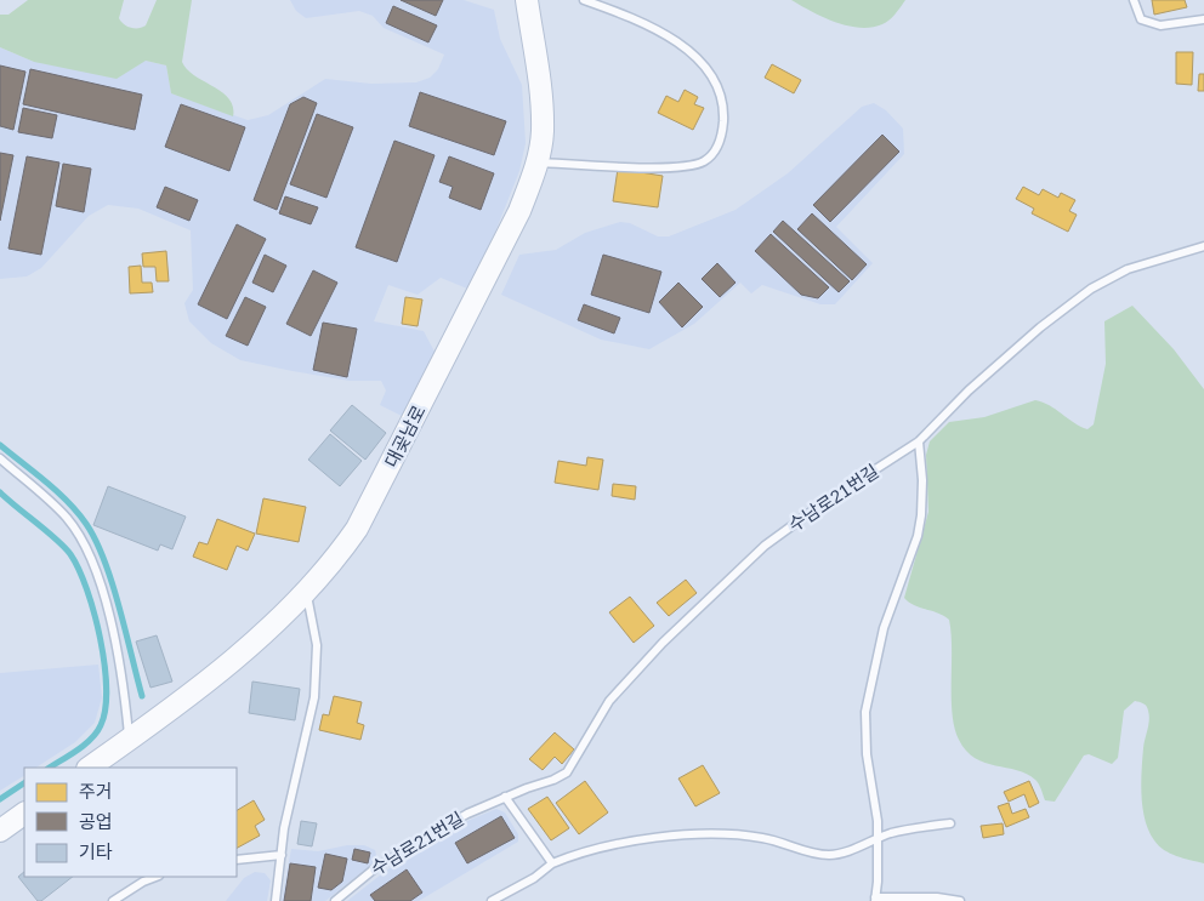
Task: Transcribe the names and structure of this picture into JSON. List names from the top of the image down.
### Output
{
  "streets": {
    "street": ["대곶남로"],
    "lane": ["수남로21번길"]
  },
  "legend": ["주거", "공업", "기타"]
}
